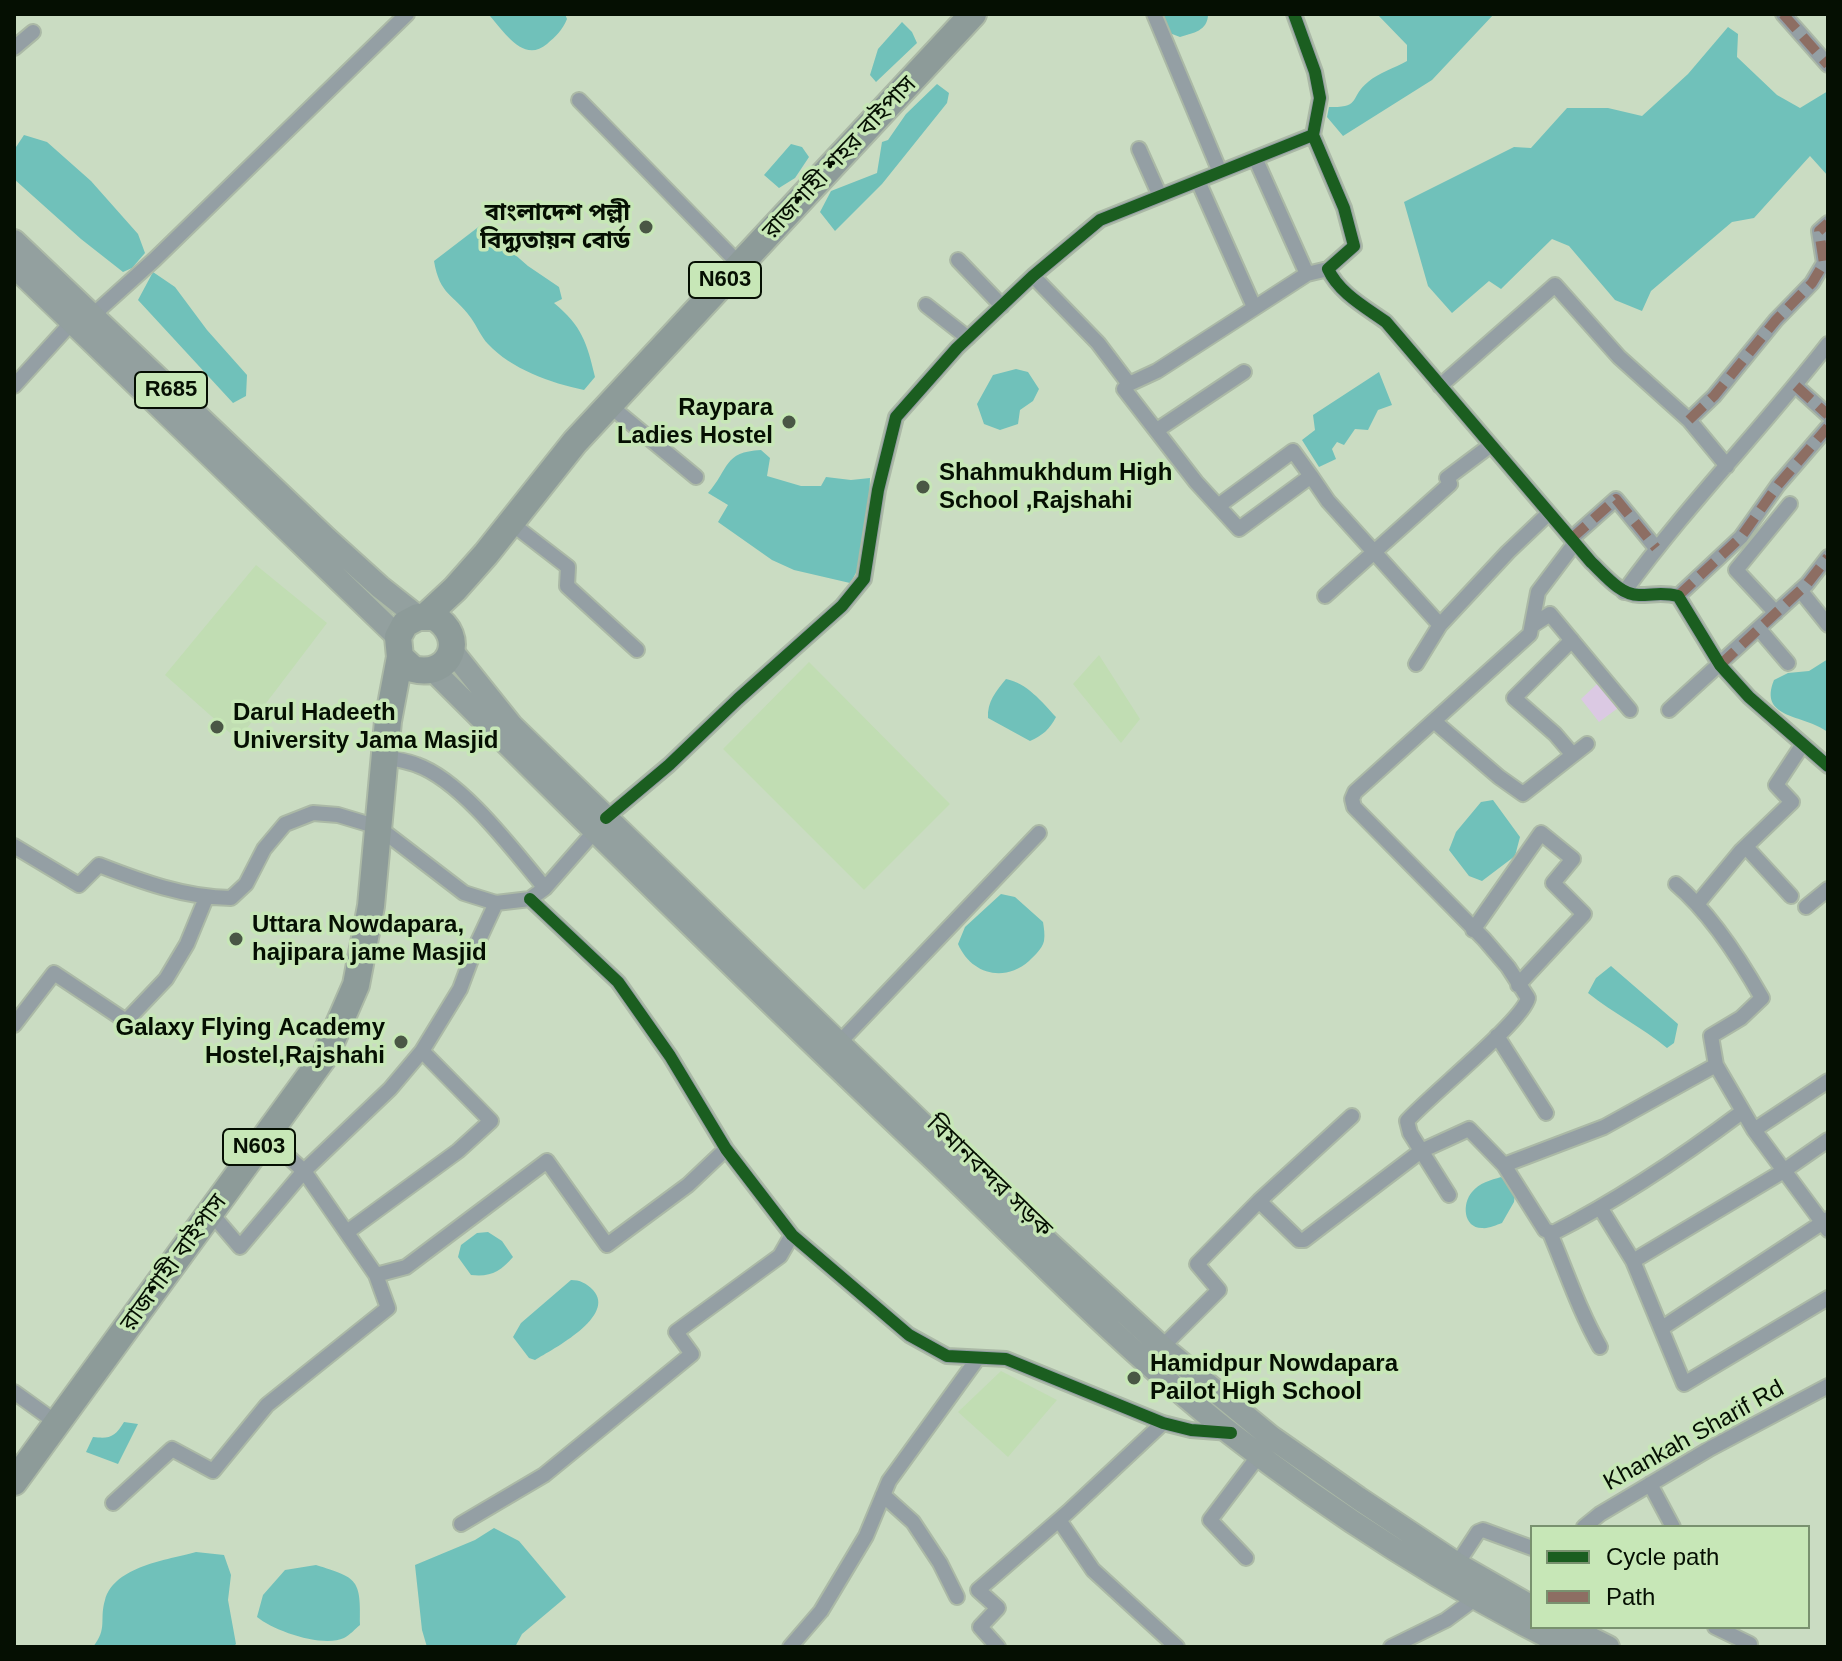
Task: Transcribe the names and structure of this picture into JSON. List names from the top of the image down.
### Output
{
  "streets": {
    "highway": ["রাজশাহী শহর বাইপাস", "N603", "রাজশাহী বাইপাস"],
    "main road": ["R685", "বিমানবন্দর সড়ক"],
    "street": ["Khankah Sharif Rd"]
  },
  "crossings": [
    ["রাজশাহী শহর বাইপাস", "N603"],
    ["N603", "R685"],
    ["N603", "বিমানবন্দর সড়ক"],
    ["N603", "রাজশাহী বাইপাস"],
    ["R685", "বিমানবন্দর সড়ক"]
  ],
  "places": [
    "বাংলাদেশ পল্লী বিদ্যুতায়ন বোর্ড",
    "Raypara Ladies Hostel",
    "Shahmukhdum High School ,Rajshahi",
    "Darul Hadeeth University Jama Masjid",
    "Uttara Nowdapara, hajipara jame Masjid",
    "Galaxy Flying Academy Hostel,Rajshahi",
    "Hamidpur Nowdapara Pailot High School"
  ],
  "legend": ["Cycle path", "Path"]
}
